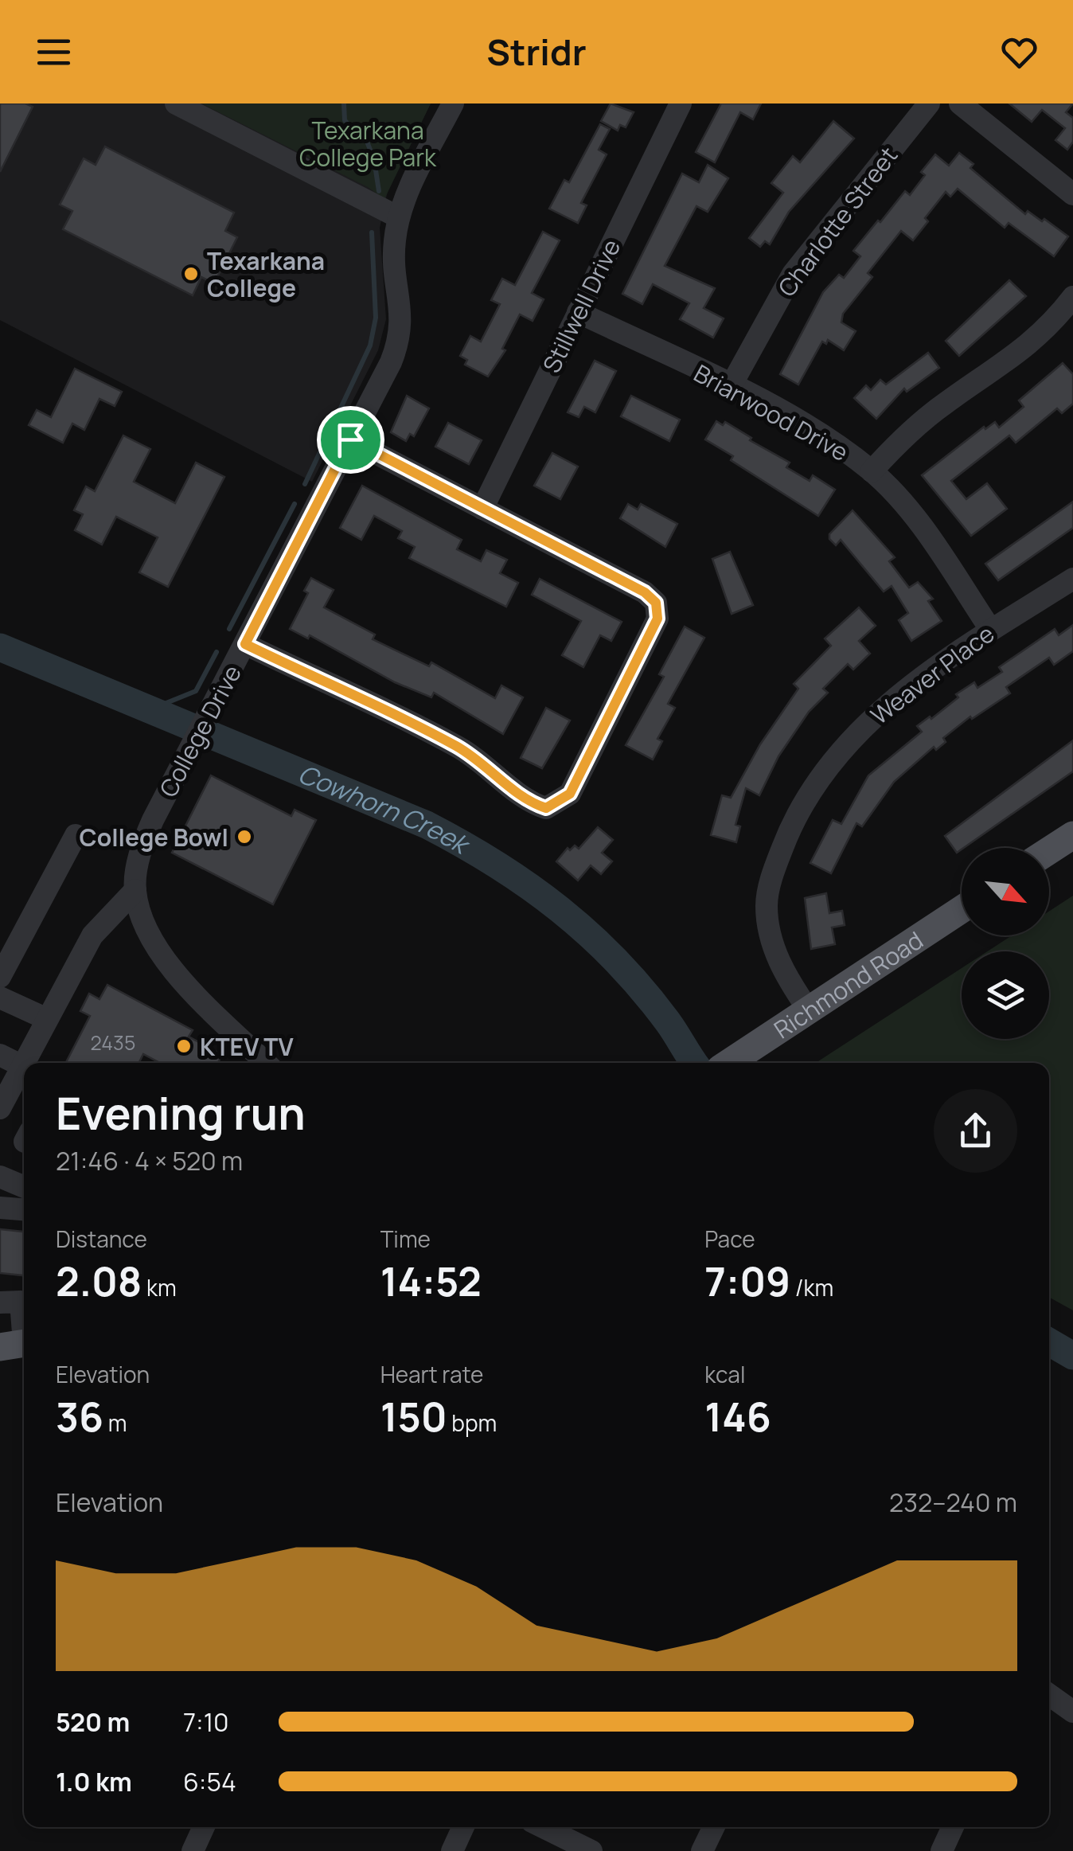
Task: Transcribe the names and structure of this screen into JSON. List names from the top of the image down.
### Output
{
  "streets": {
    "main road": ["Richmond Road"],
    "street": [
      "Charlotte Street",
      "Stillwell Drive",
      "Briarwood Drive",
      "Weaver Place",
      "College Drive"
    ]
  },
  "crossings": [
    ["Charlotte Street", "Briarwood Drive"],
    ["Stillwell Drive", "Briarwood Drive"],
    ["Briarwood Drive", "Weaver Place"],
    ["Weaver Place", "Richmond Road"]
  ],
  "water": ["Cowhorn Creek"],
  "parks": ["Texarkana College Park"],
  "places": ["Texarkana College", "College Bowl", "KTEV TV"],
  "house_numbers": ["2435"],
  "north": "bottom right",
  "page": {
    "header": "Stridr",
    "heading": ["Evening run", "21:46 · 4 × 520 m"],
    "stats": [
      ["Distance", "2.08 km"],
      ["Time", "14:52"],
      ["Pace", "7:09 /km"],
      ["Elevation", "36 m"],
      ["Heart rate", "150 bpm"],
      ["kcal", "146"]
    ],
    "chart": ["Elevation", "232–240 m"],
    "list": [
      {
        "name": "520 m",
        "note": "7:10"
      },
      {
        "name": "1.0 km",
        "note": "6:54"
      }
    ]
  }
}
